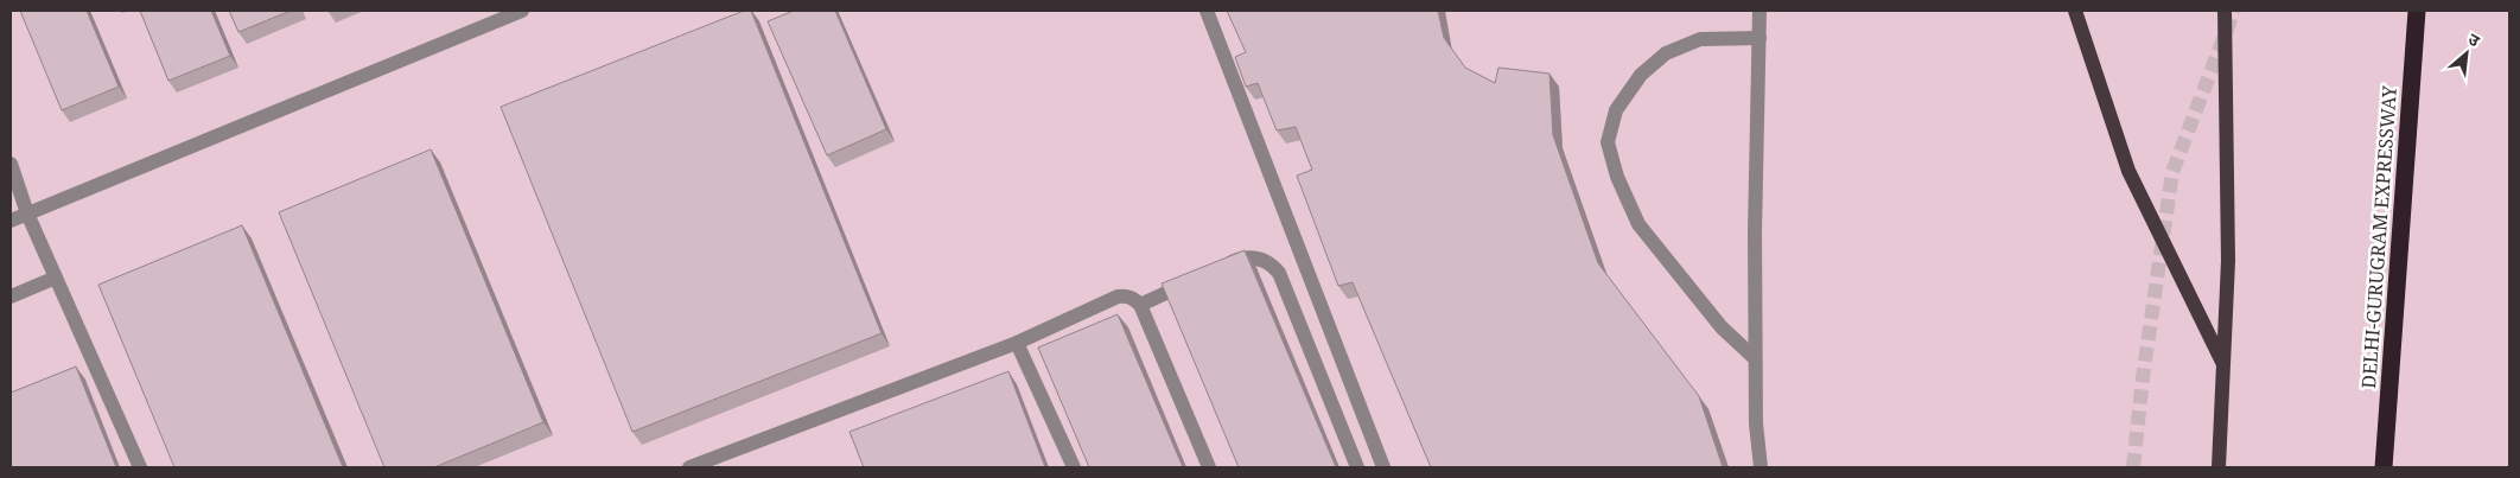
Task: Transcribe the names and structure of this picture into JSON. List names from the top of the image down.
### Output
{
  "streets": {
    "highway": ["DELHI-GURUGRAM EXPRESSWAY"]
  },
  "north": "top right"
}
